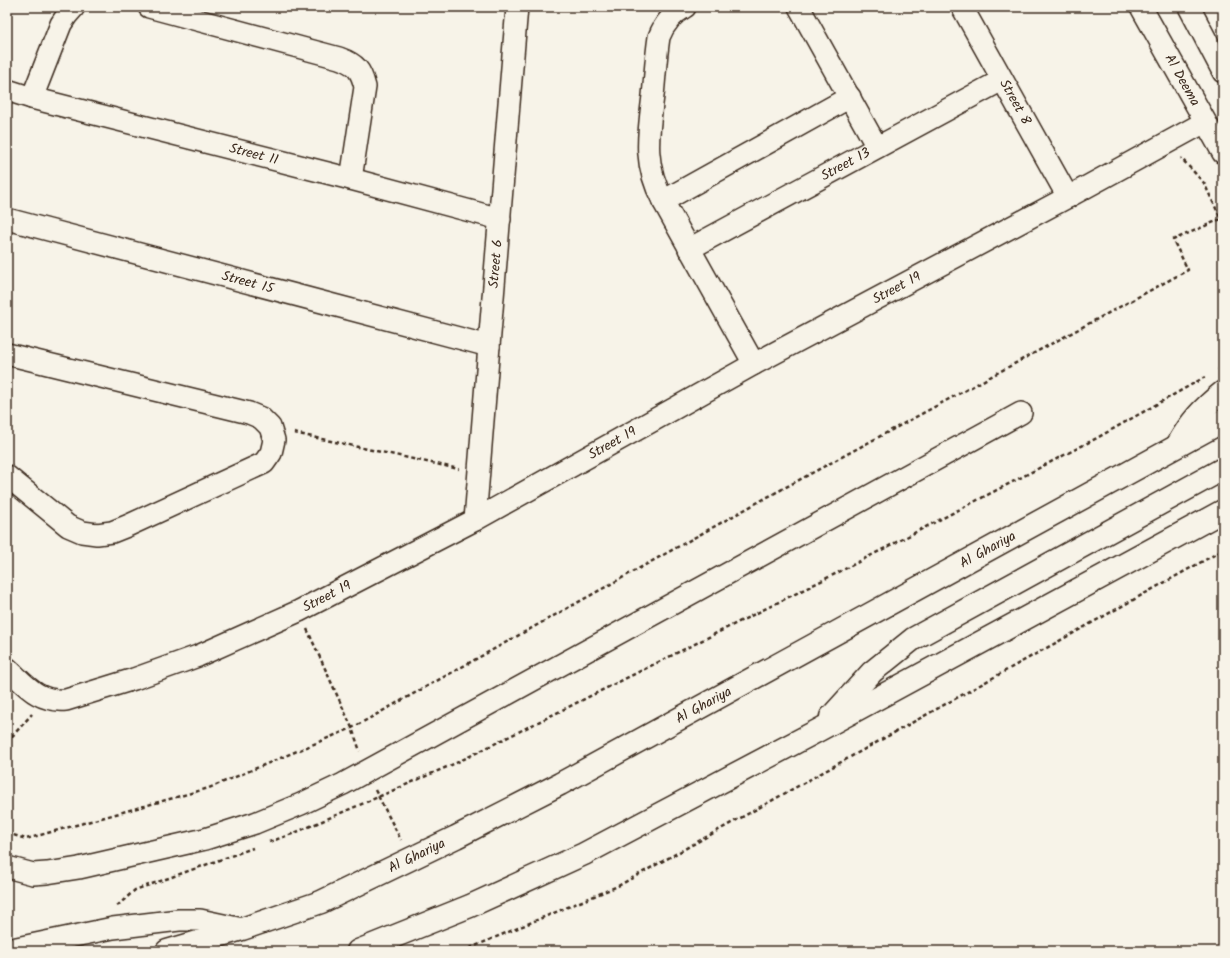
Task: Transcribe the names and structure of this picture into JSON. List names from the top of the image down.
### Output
{
  "streets": {
    "main road": ["Al Ghariya"],
    "street": [
      "Al Deema",
      "Street 8",
      "Street 11",
      "Street 13",
      "Street 6",
      "Street 15",
      "Street 19"
    ]
  },
  "crossings": [
    ["Al Deema", "Street 19"],
    ["Street 8", "Street 13"],
    ["Street 8", "Street 19"],
    ["Street 11", "Street 6"],
    ["Street 6", "Street 15"],
    ["Street 6", "Street 19"]
  ]
}
